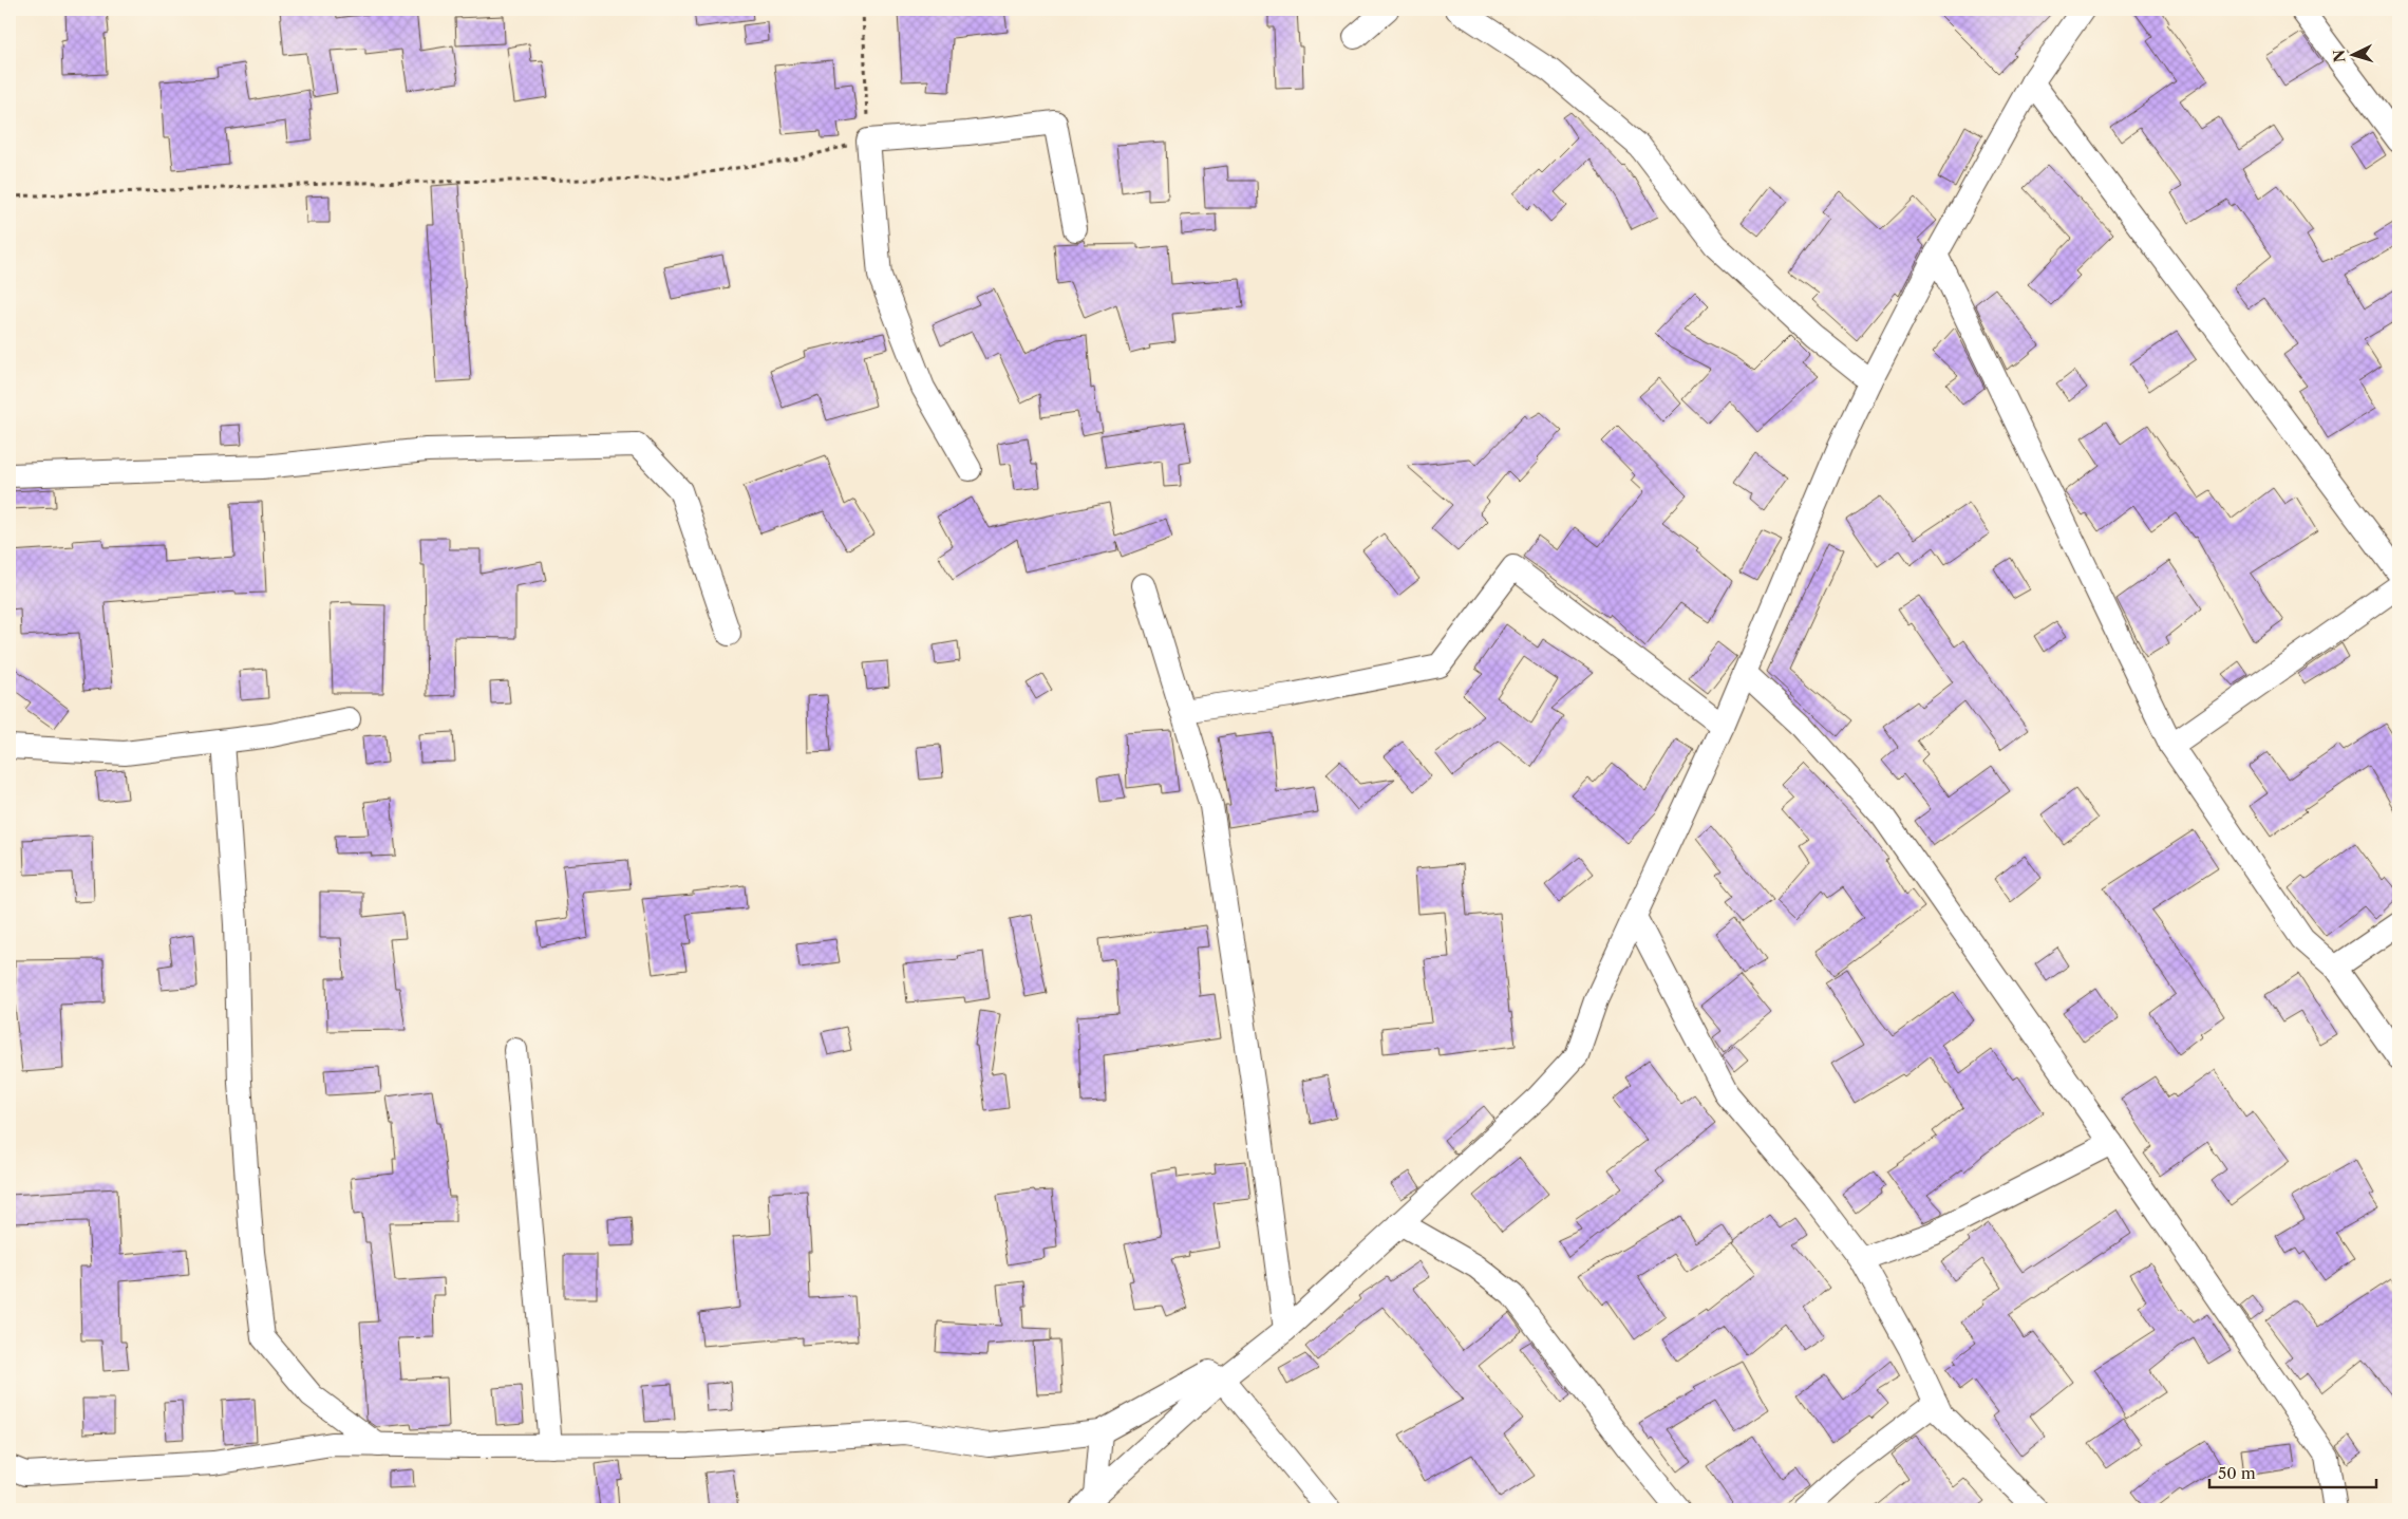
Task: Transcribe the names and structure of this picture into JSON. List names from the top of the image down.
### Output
{
  "scale_bar": "50 m",
  "north": "left"
}
